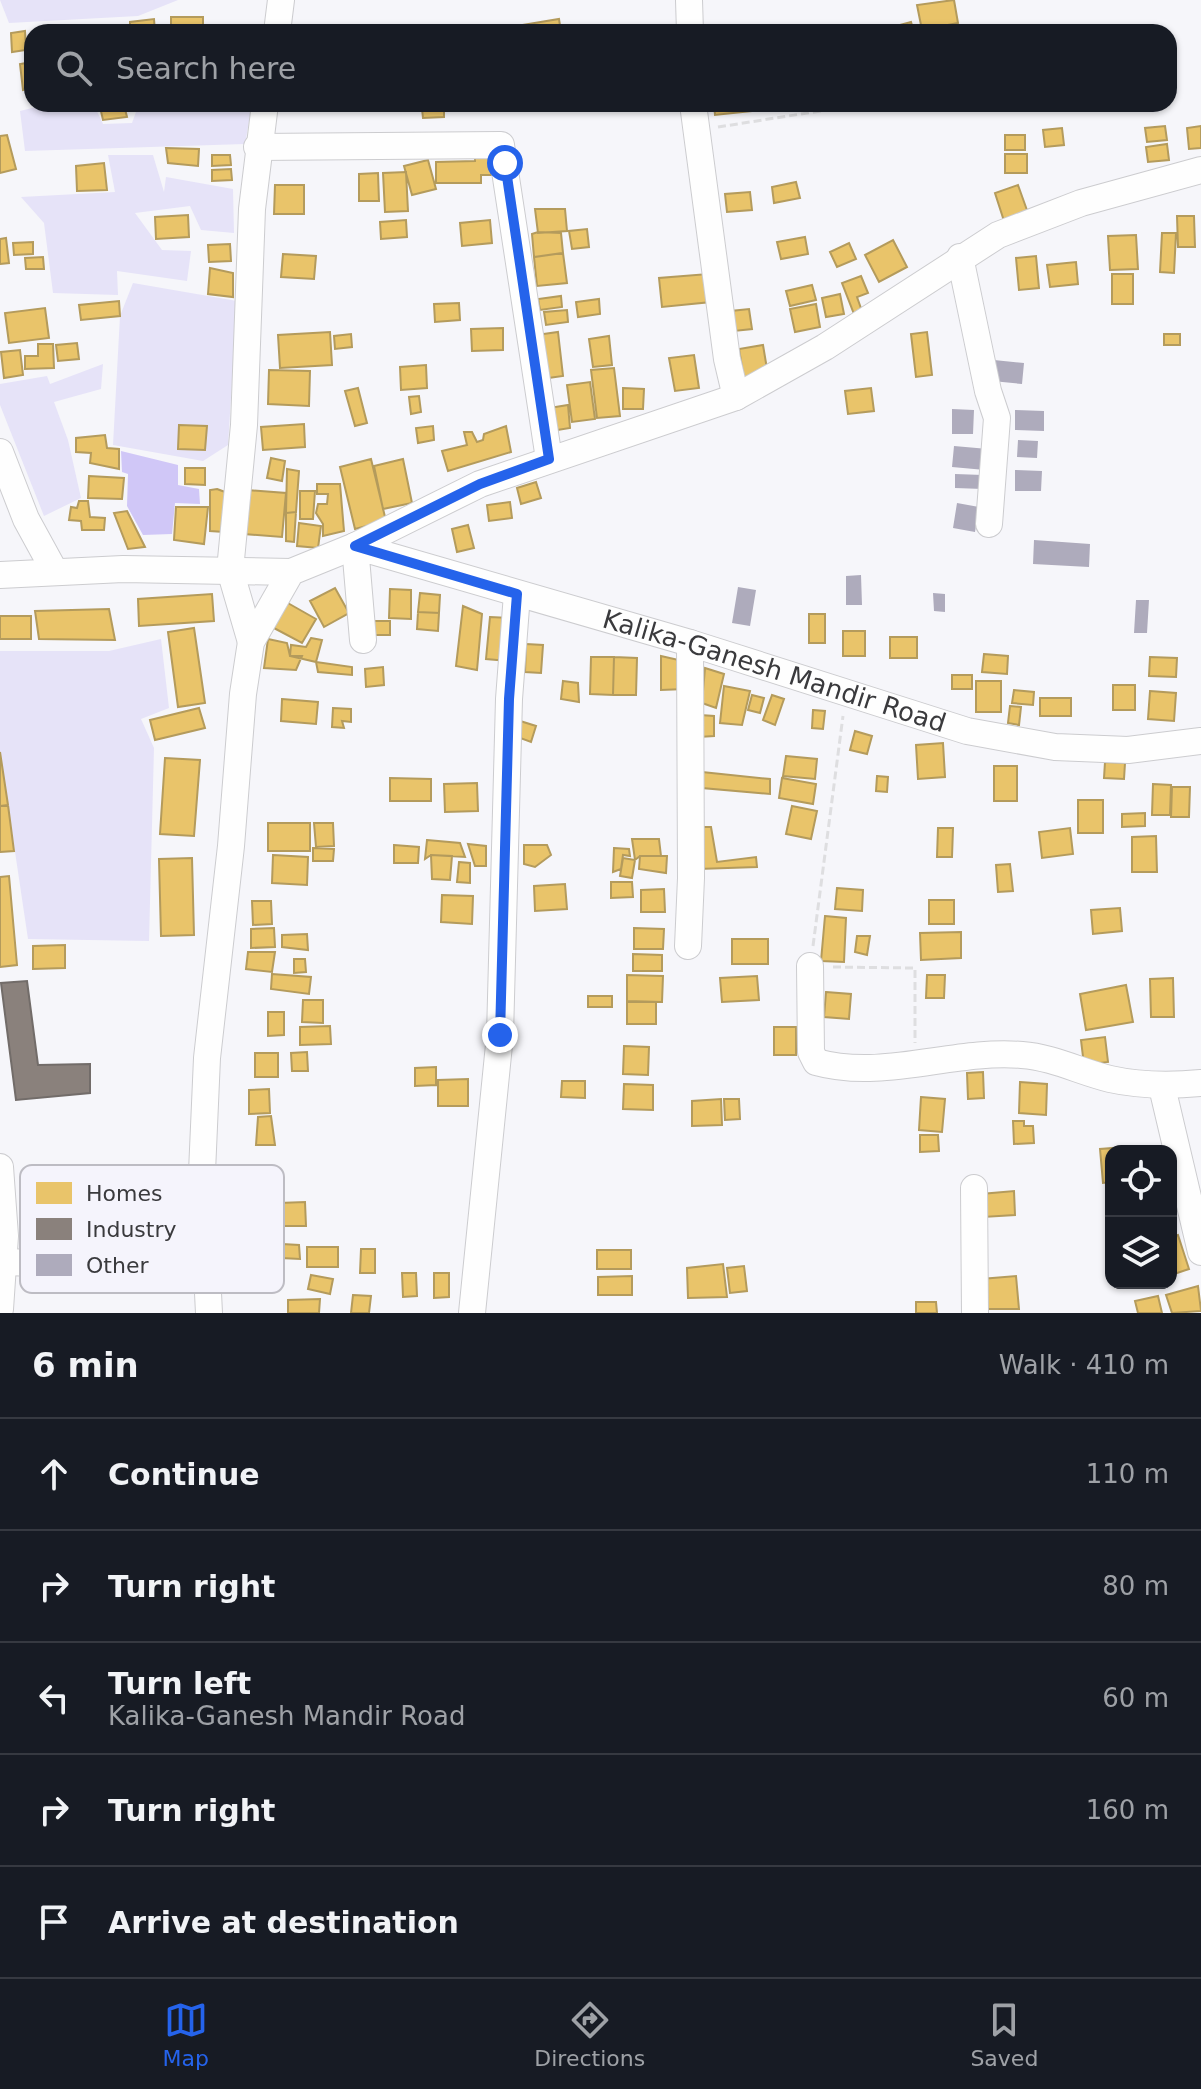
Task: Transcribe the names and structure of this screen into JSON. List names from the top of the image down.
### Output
{
  "streets": {
    "street": ["Kalika-Ganesh Mandir Road"]
  },
  "legend": ["Homes", "Industry", "Other"],
  "page": {
    "search": "Search here",
    "heading": ["6 min", "Walk · 410 m"],
    "list": [
      ["Continue", "110 m"],
      ["Turn right", "80 m"],
      ["Turn left", "Kalika-Ganesh Mandir Road", "60 m"],
      ["Turn right", "160 m"],
      "Arrive at destination"
    ],
    "nav": ["Map", "Directions", "Saved"]
  }
}
